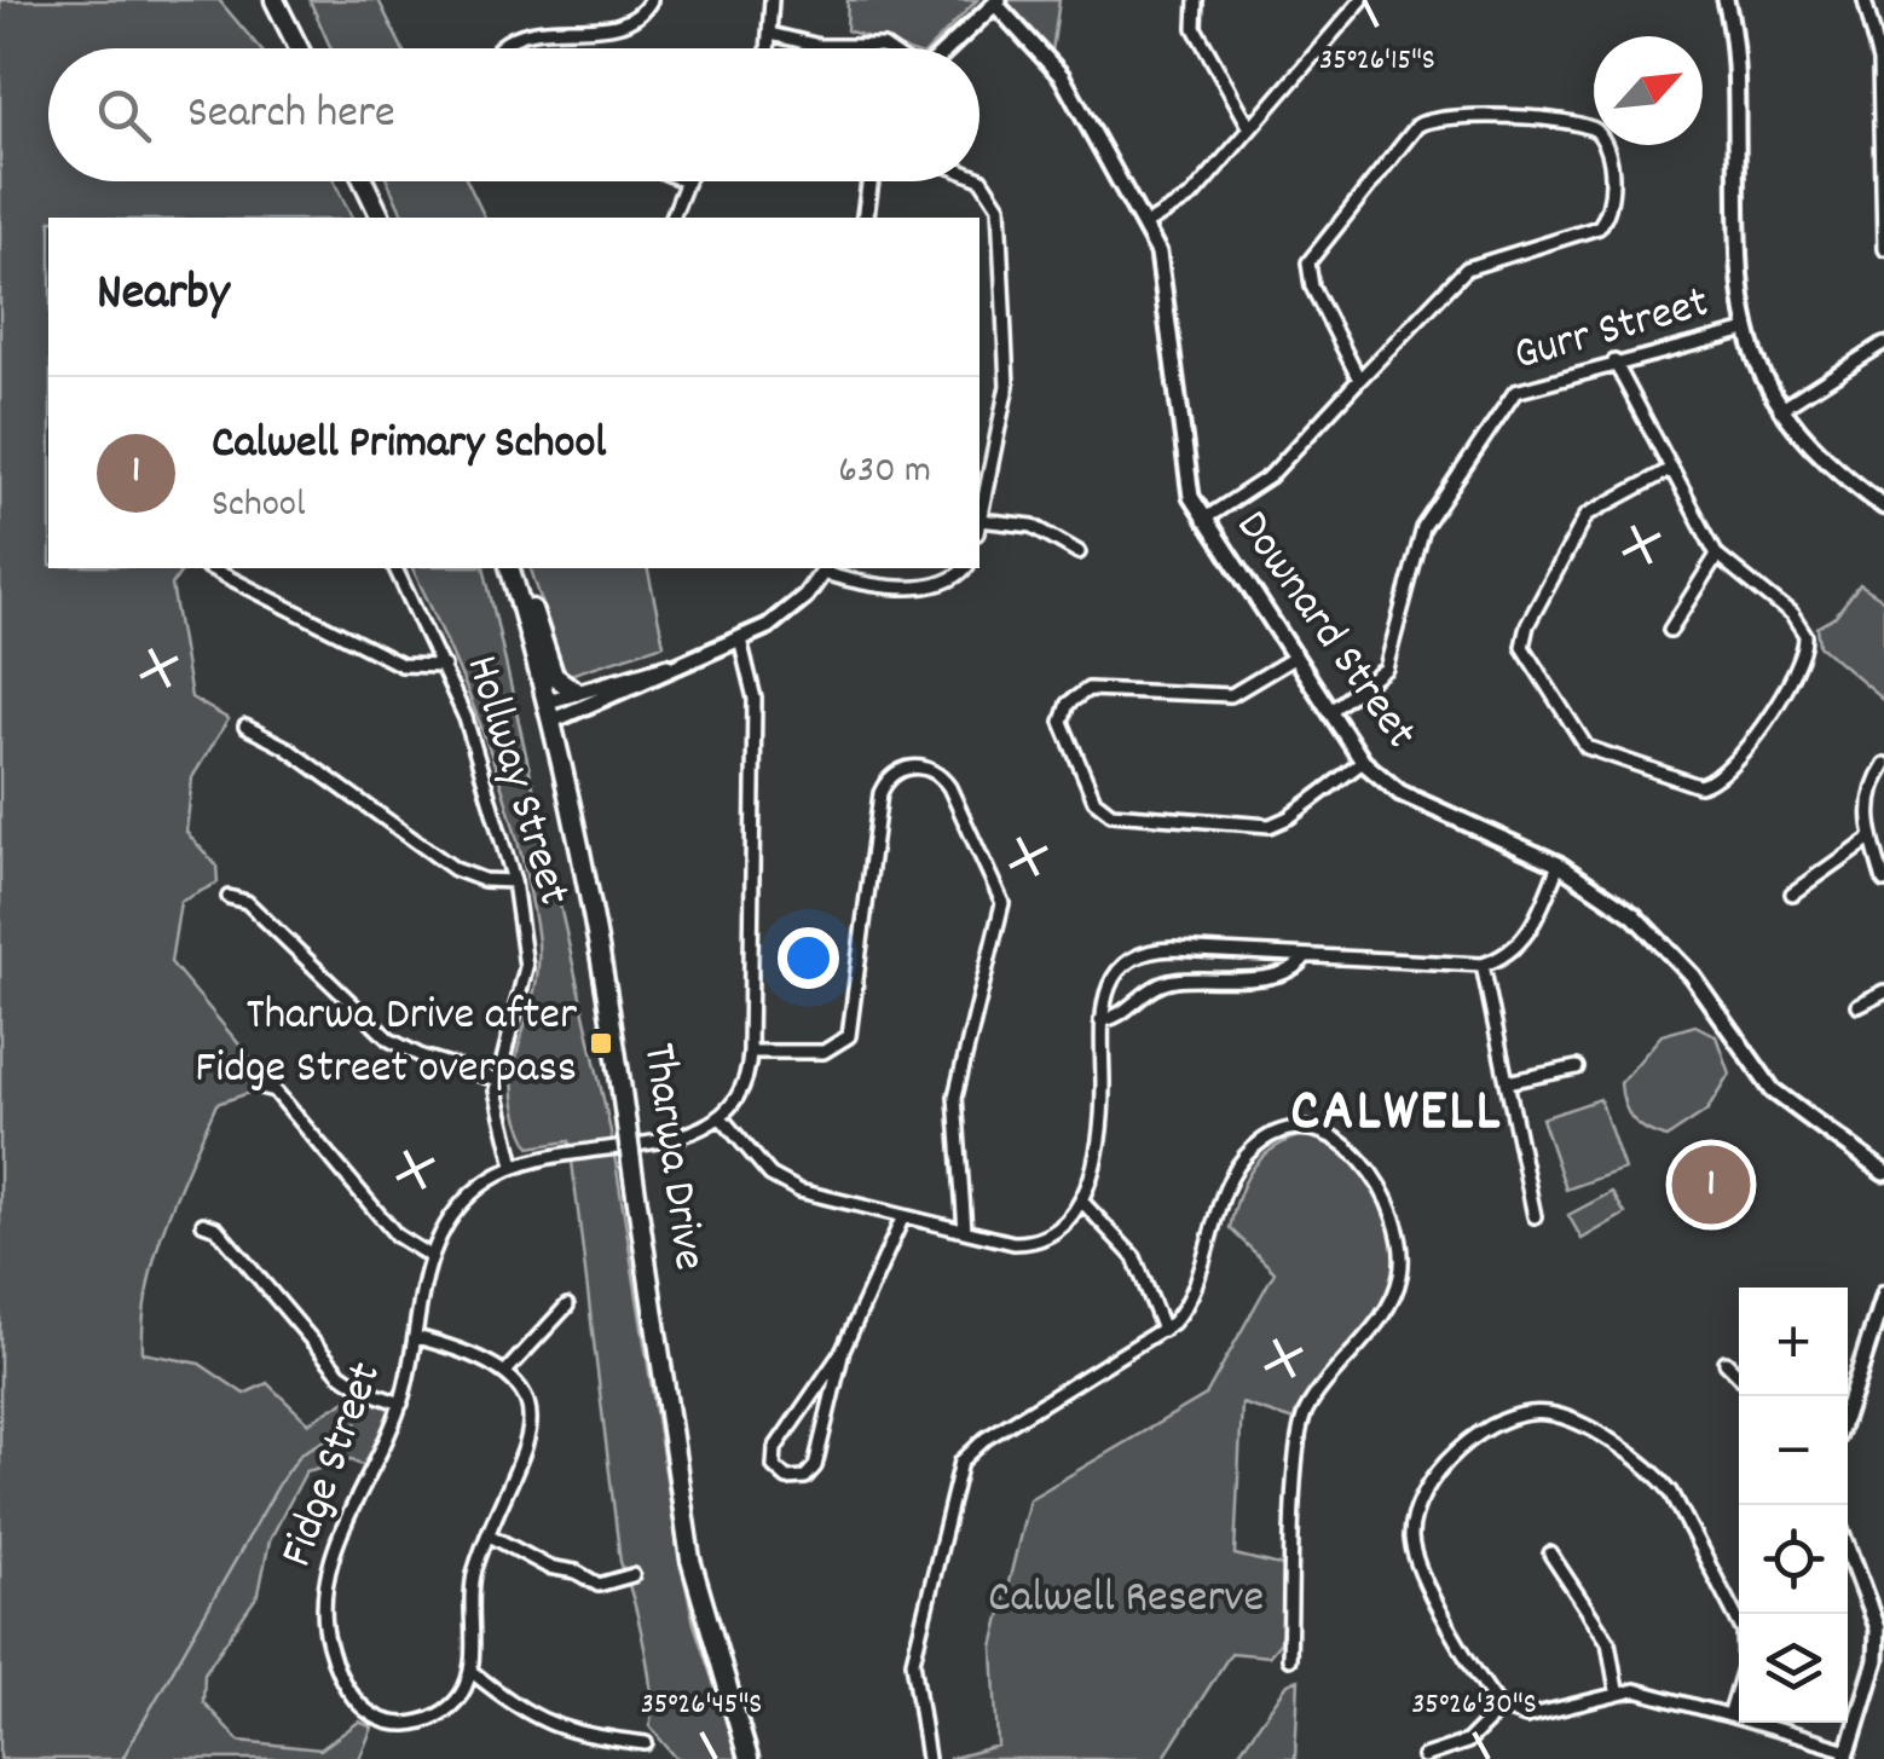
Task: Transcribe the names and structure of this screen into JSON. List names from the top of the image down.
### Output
{
  "streets": {
    "main road": ["Tharwa Drive"],
    "street": [
      "Gurr Street",
      "Downard Street",
      "Hollway Street",
      "Fidge Street"
    ]
  },
  "crossings": [
    ["Gurr Street", "Downard Street"],
    ["Hollway Street", "Fidge Street"]
  ],
  "districts": ["CALWELL"],
  "parks": ["Calwell Reserve"],
  "places": {
    "transit": ["Tharwa Drive after Fidge Street overpass"]
  },
  "north": "top right",
  "page": {
    "search": "Search here",
    "heading": "Nearby",
    "list": [
      {
        "mark": "1",
        "name": "Calwell Primary School",
        "note": "School",
        "value": "630 m"
      }
    ],
    "pins": "1",
    "map_buttons": ["+", "−"]
  },
  "coordinates": ["35°26'15\"S", "35°26'45\"S", "35°26'30\"S"]
}
